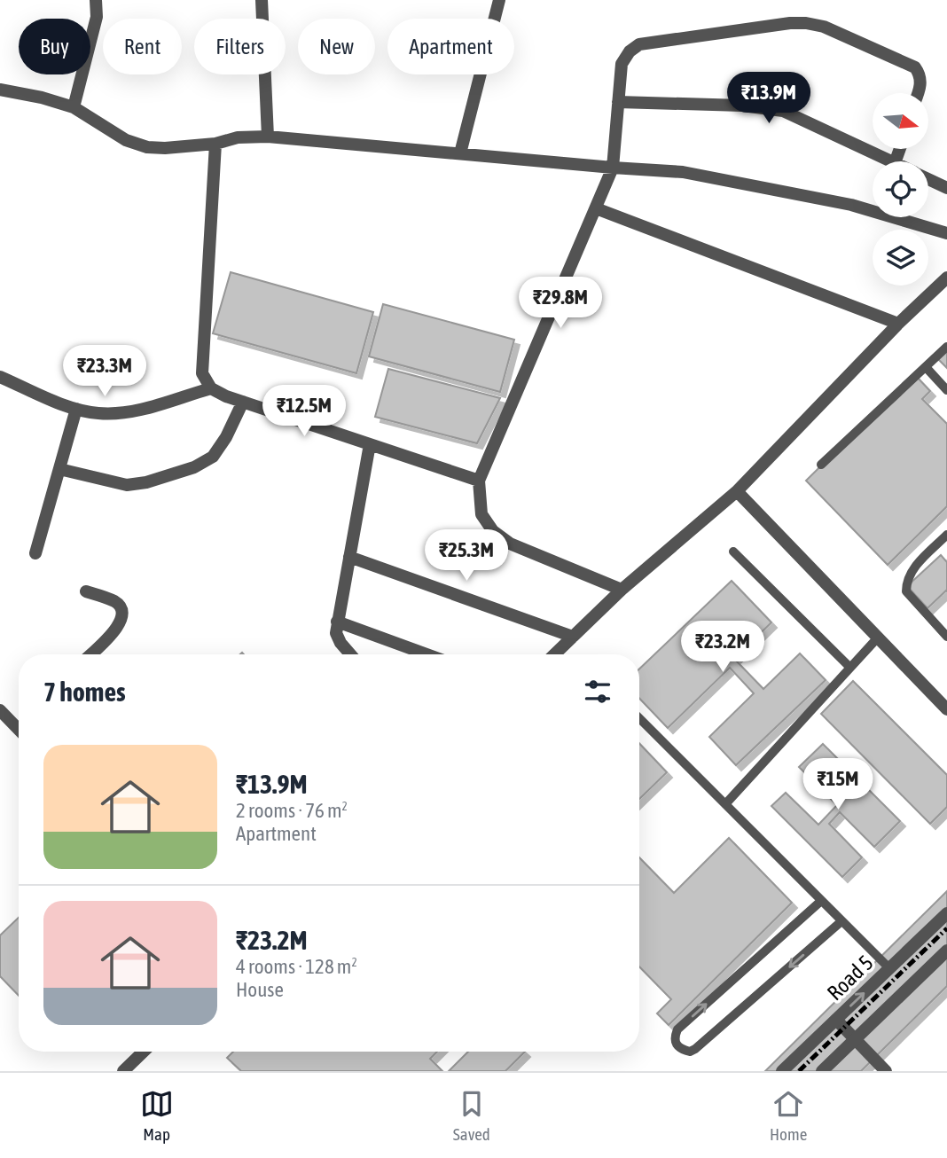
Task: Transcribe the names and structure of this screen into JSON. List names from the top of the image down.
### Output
{
  "streets": {
    "street": ["Road 5"]
  },
  "north": "right",
  "page": {
    "chip": [
      "Buy",
      "Rent",
      "Filters",
      "New",
      "Apartment"
    ],
    "price": [
      "₹13.9M",
      "₹29.8M",
      "₹23.3M",
      "₹12.5M",
      "₹25.3M",
      "₹23.2M",
      "₹15M"
    ],
    "heading": "7 homes",
    "list": [
      {
        "name": "₹13.9M",
        "note": "2 rooms · 76 m² · Apartment"
      },
      {
        "name": "₹23.2M",
        "note": "4 rooms · 128 m² · House"
      }
    ],
    "tabs": ["Map", "Saved", "Home"]
  }
}
